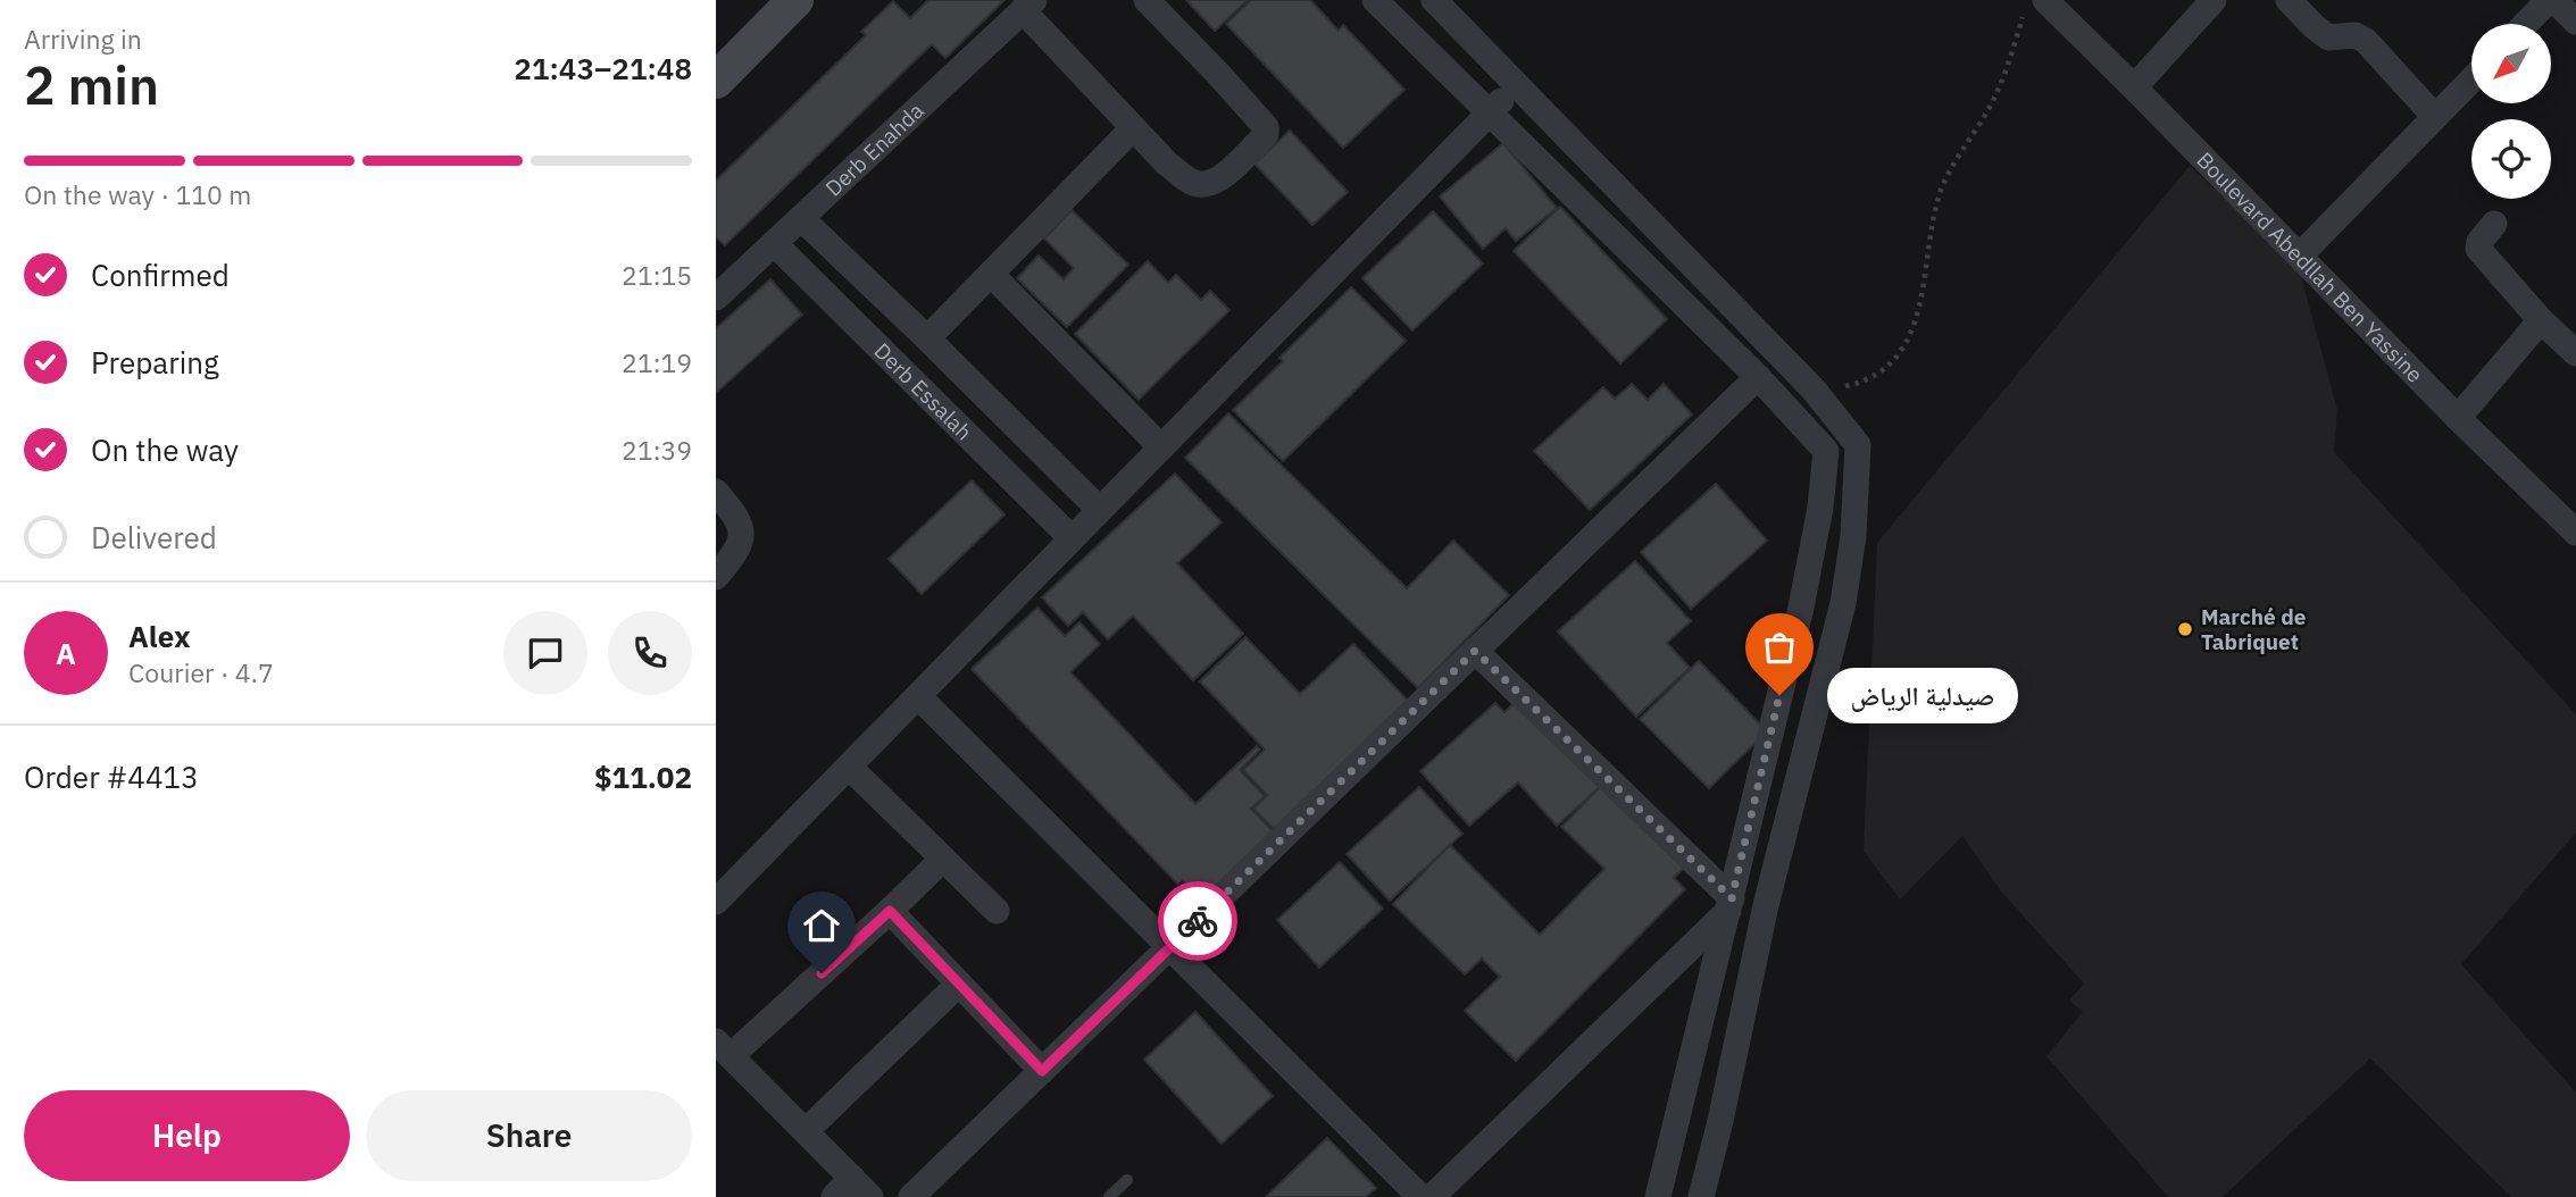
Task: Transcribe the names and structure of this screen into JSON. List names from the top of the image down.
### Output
{
  "streets": {
    "street": ["Derb Enahda", "Boulevard Abedllah Ben Yassine", "Derb Essalah"]
  },
  "crossings": [
    ["Derb Enahda", "Derb Essalah"]
  ],
  "places": ["Marché de Tabriquet", "صيدلية الرياض"],
  "north": "bottom left",
  "page": {
    "heading": ["2 min", "Arriving in", "21:43–21:48"],
    "panel": [
      "Alex",
      "Courier · 4.7",
      "Order #4413",
      "$11.02"
    ],
    "bar": "On the way · 110 m",
    "list": [
      ["Confirmed", "21:15"],
      ["Preparing", "21:19"],
      ["On the way", "21:39"],
      "Delivered"
    ],
    "round": "A",
    "bubble": "صيدلية الرياض",
    "buttons": ["Help", "Share"]
  }
}
